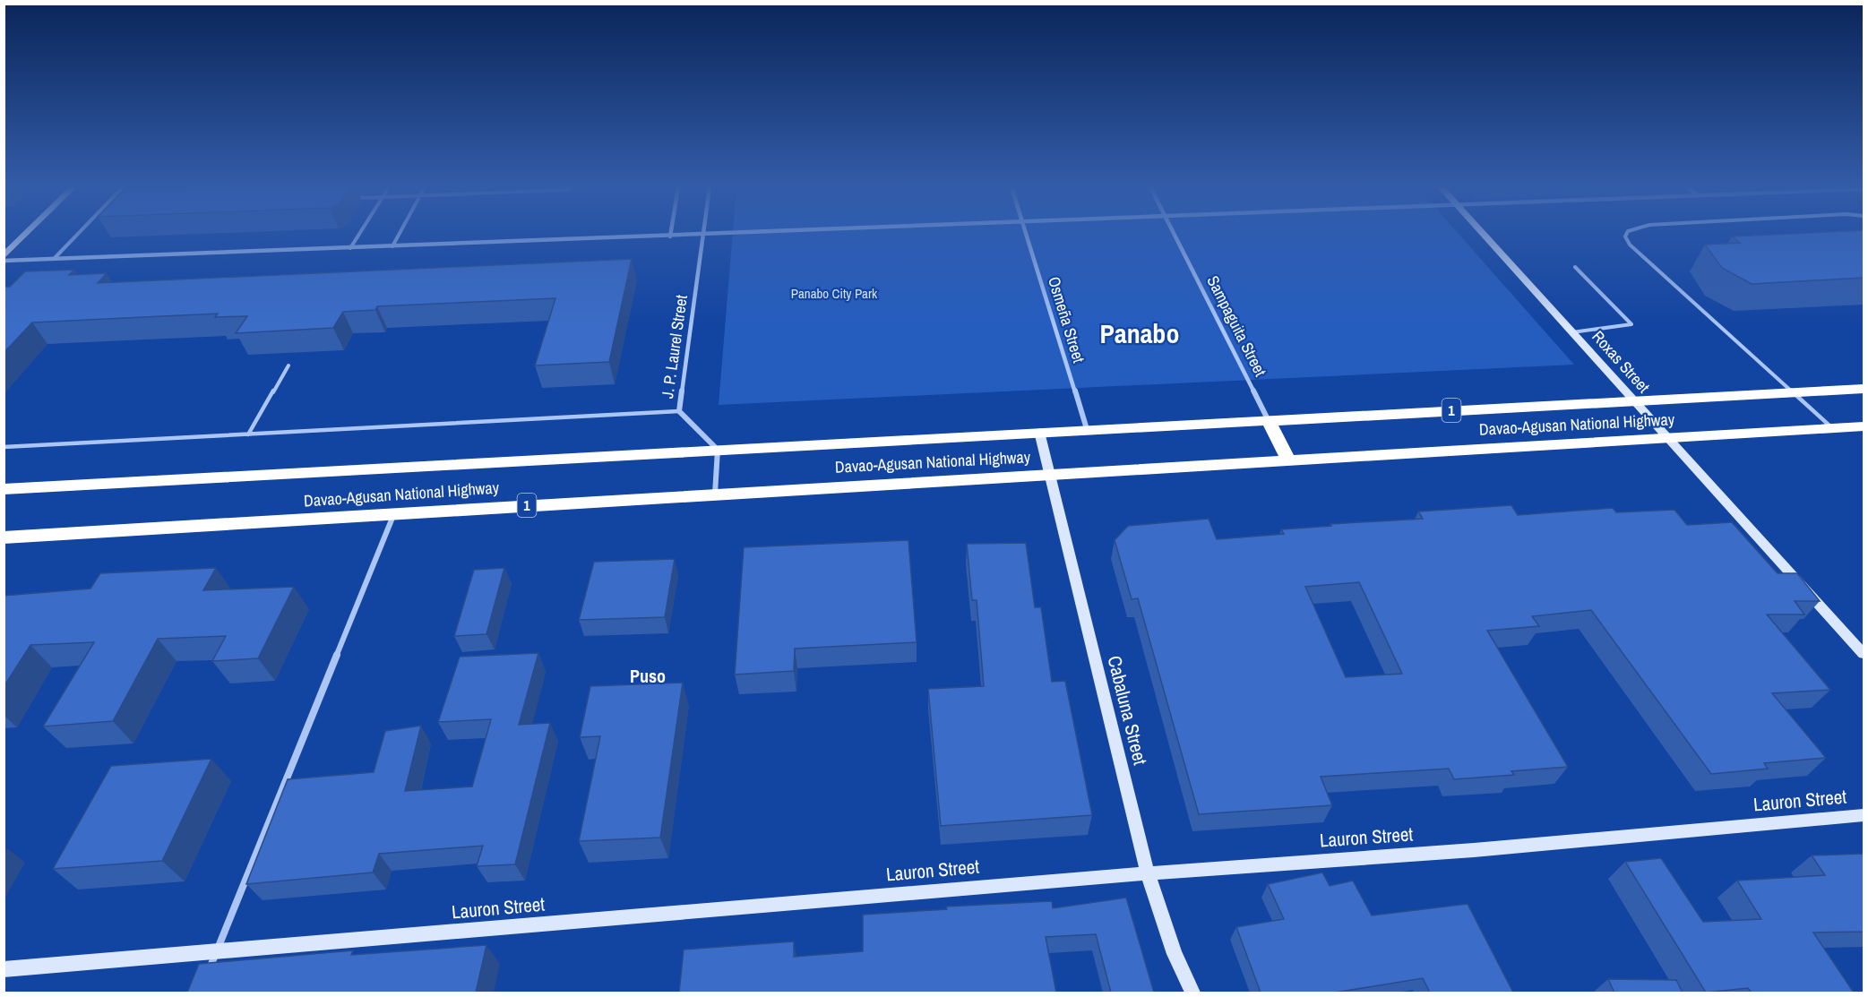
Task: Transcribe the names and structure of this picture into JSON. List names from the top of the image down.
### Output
{
  "streets": {
    "highway": ["1", "Davao-Agusan National Highway"],
    "street": [
      "Osmeña Street",
      "Sampaguita Street",
      "J. P. Laurel Street",
      "Roxas Street",
      "Cabaluna Street",
      "Lauron Street"
    ]
  },
  "crossings": [
    ["Osmeña Street", "Davao-Agusan National Highway"],
    ["Sampaguita Street", "Davao-Agusan National Highway"],
    ["J. P. Laurel Street", "Davao-Agusan National Highway"],
    ["Roxas Street", "Davao-Agusan National Highway"],
    ["Davao-Agusan National Highway", "Cabaluna Street"],
    ["Cabaluna Street", "Lauron Street"]
  ],
  "districts": ["Panabo", "Puso"],
  "parks": ["Panabo City Park"]
}
